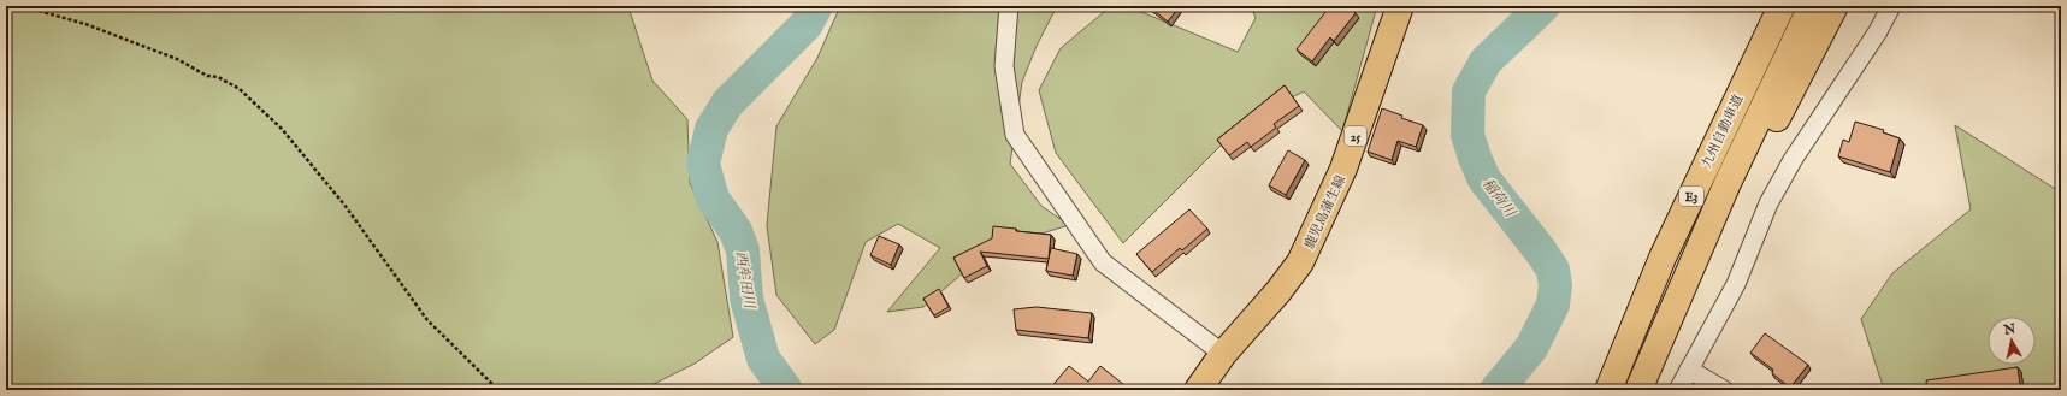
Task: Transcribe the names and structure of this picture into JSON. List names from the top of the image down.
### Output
{
  "streets": {
    "main road": [
      "九州自動車道",
      "25",
      "E3",
      "鹿児島蒲生線"
    ]
  },
  "water": ["稲荷川", "西牟田川"],
  "north": "top"
}
